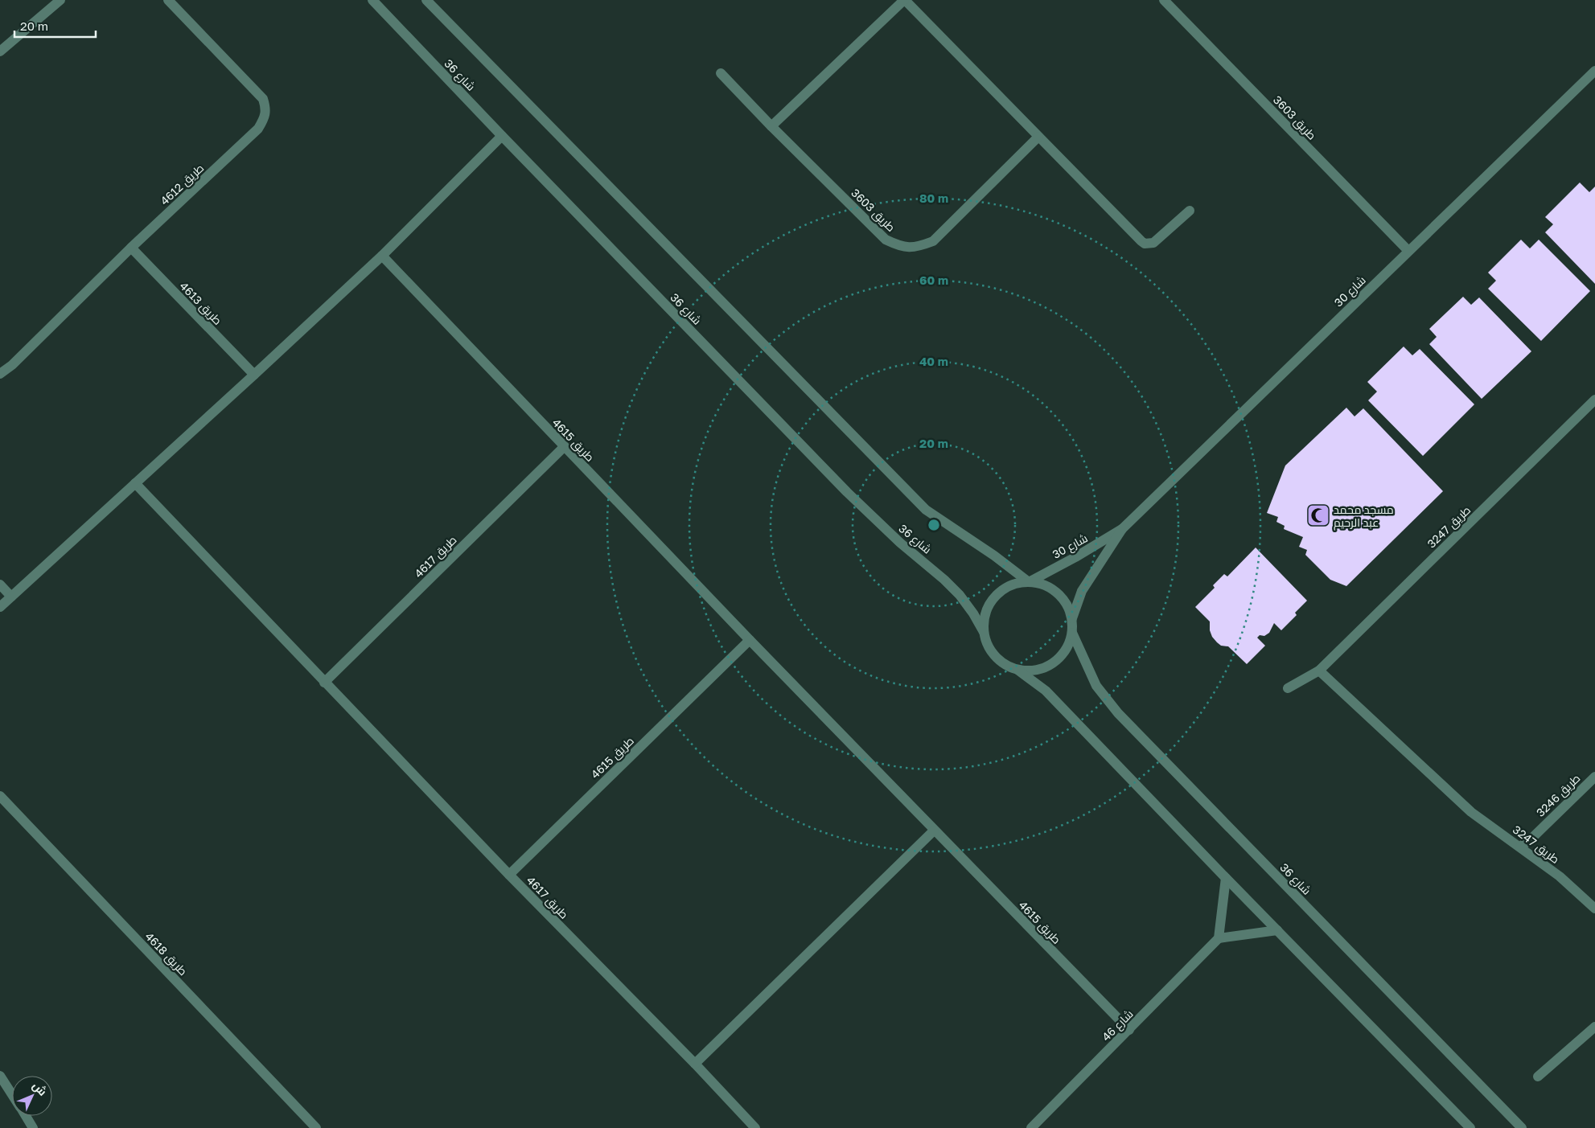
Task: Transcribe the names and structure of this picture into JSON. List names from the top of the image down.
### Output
{
  "streets": {
    "street": [
      "شارع 36",
      "طريق 3603",
      "طريق 4612",
      "شارع 30",
      "طريق 4613",
      "طريق 4615",
      "طريق 3247",
      "طريق 4617",
      "طريق 3246",
      "طريق 4618",
      "شارع 46"
    ]
  },
  "crossings": [
    ["شارع 36", "شارع 30"],
    ["طريق 3603", "شارع 30"],
    ["طريق 4612", "طريق 4613"],
    ["طريق 4615", "طريق 4617"],
    ["طريق 4615", "شارع 46"],
    ["طريق 3247", "طريق 3246"]
  ],
  "places": {
    "mosque": ["مسجد محمد عبد الرحيم"]
  },
  "scale_bar": "20 m",
  "north": "top right",
  "rings": [
    "80 m",
    "60 m",
    "40 m",
    "20 m"
  ]
}
